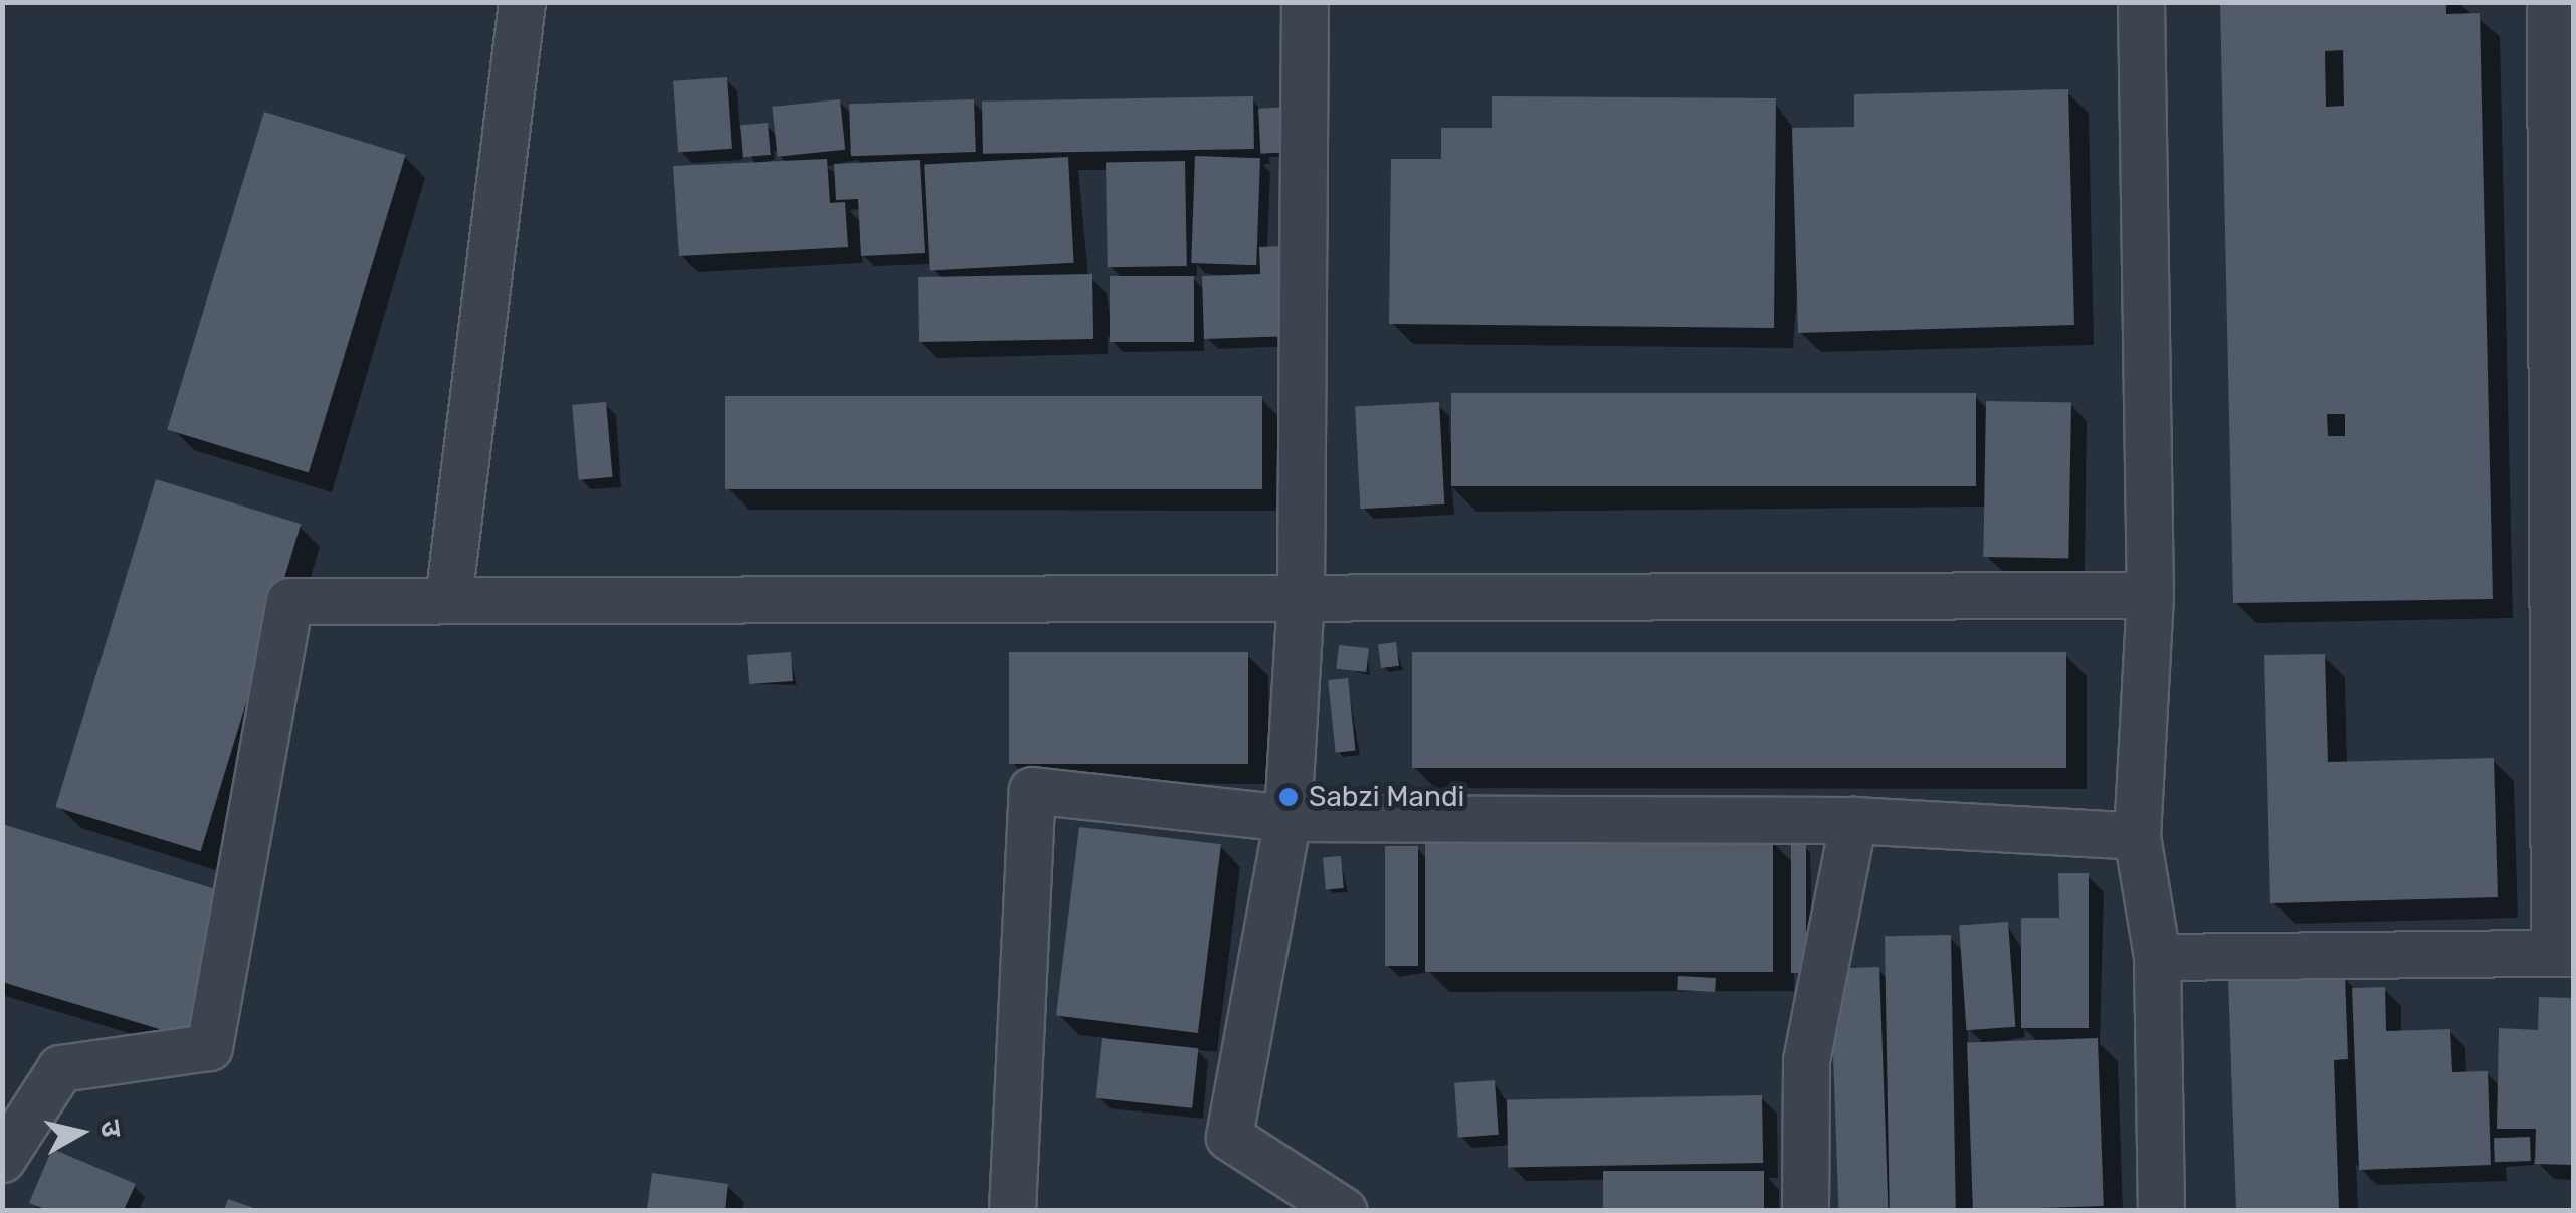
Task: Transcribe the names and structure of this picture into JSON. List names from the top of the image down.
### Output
{
  "places": ["Sabzi Mandi"],
  "north": "right"
}
